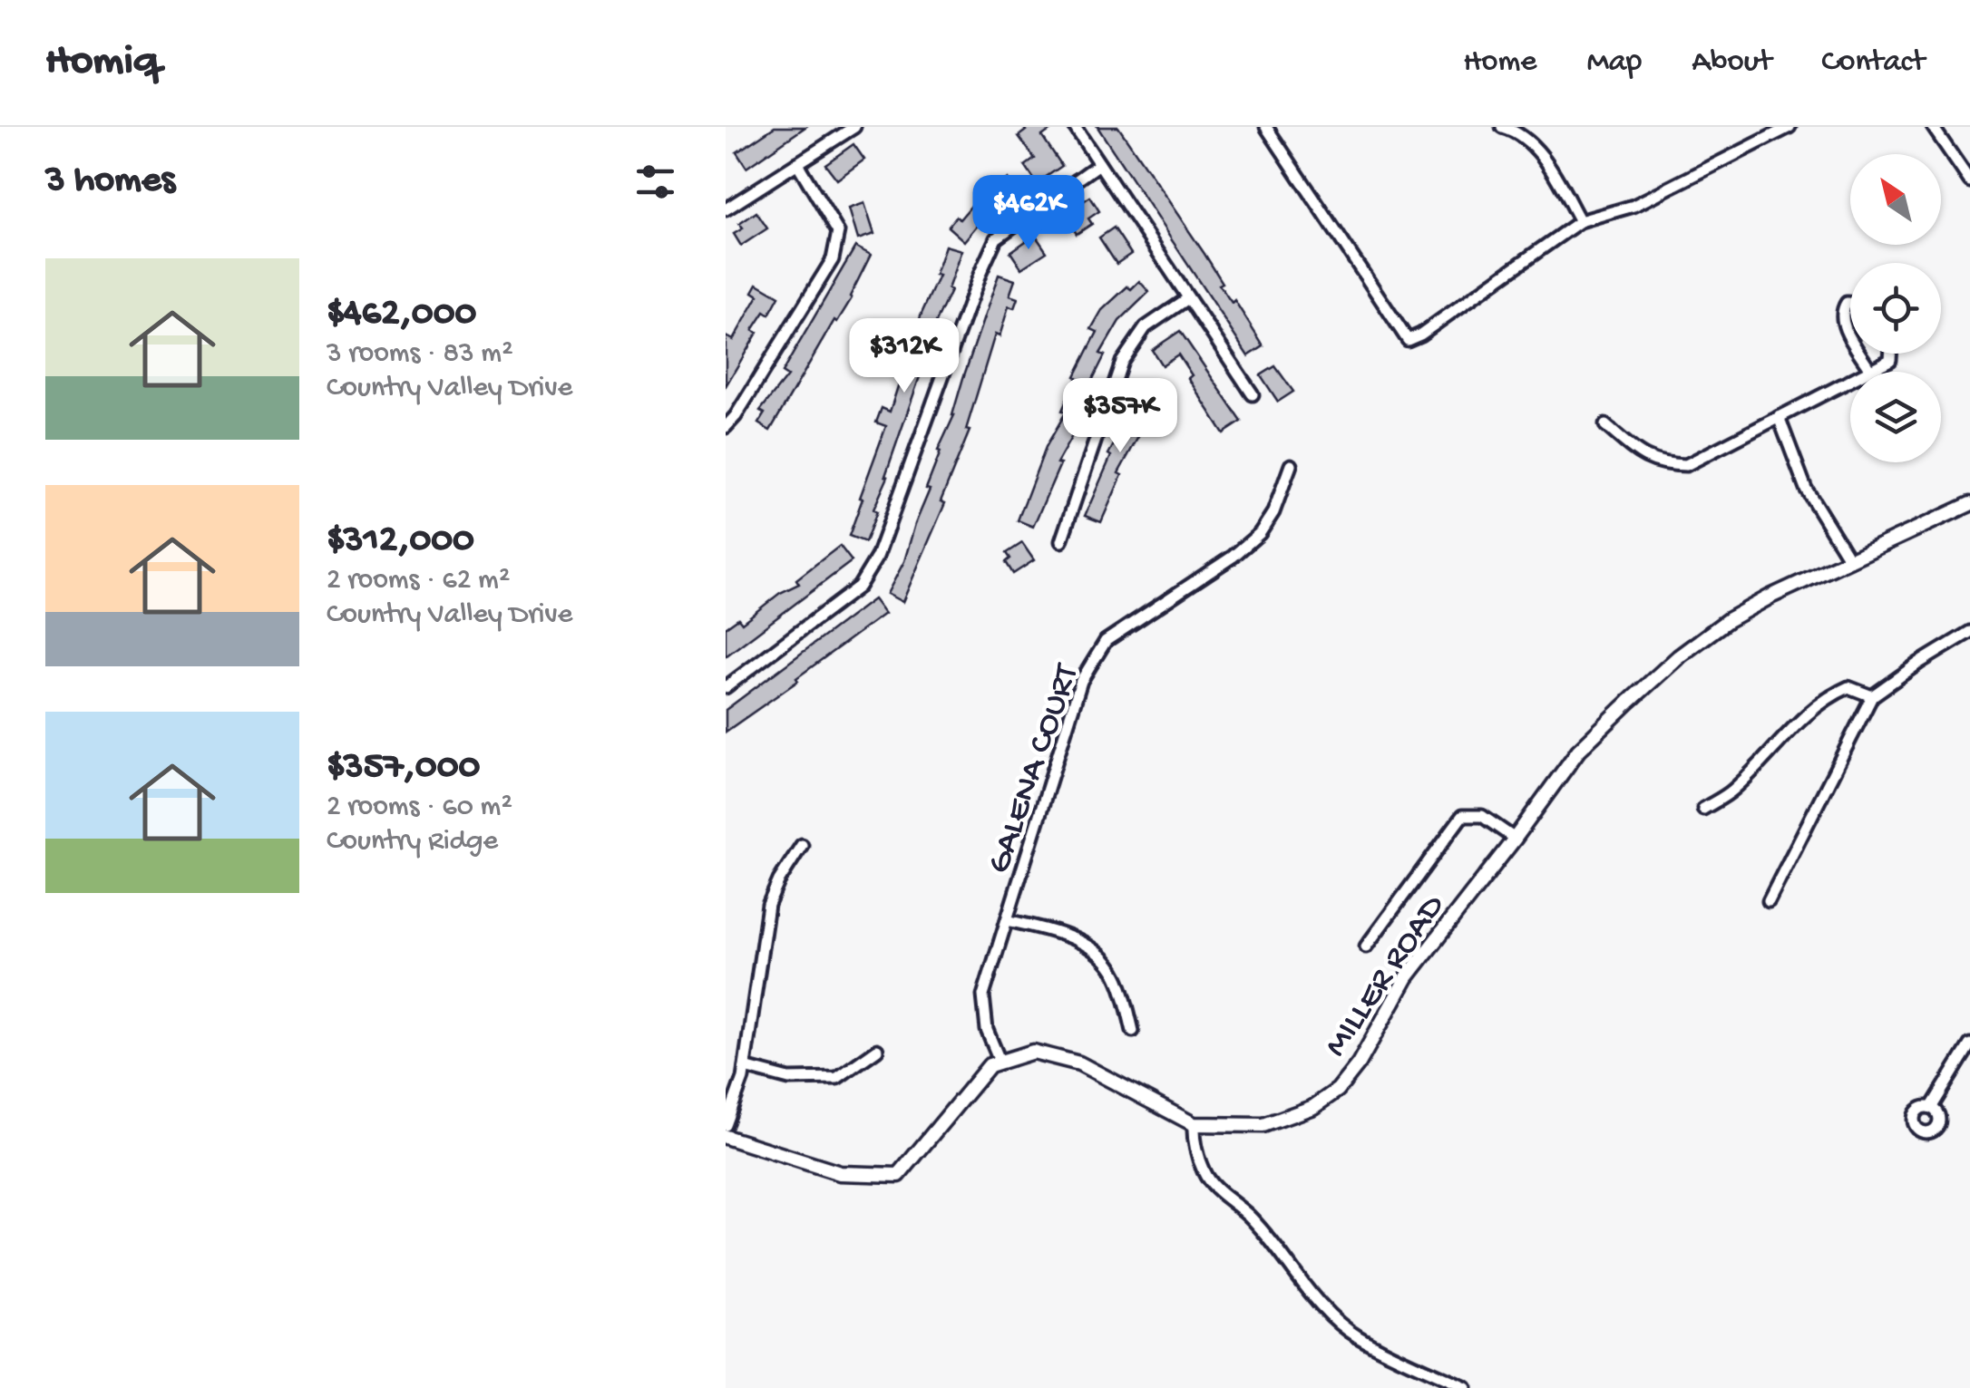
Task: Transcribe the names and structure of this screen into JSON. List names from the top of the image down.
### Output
{
  "streets": {
    "street": ["GALENA COURT", "MILLER ROAD"]
  },
  "crossings": [
    ["GALENA COURT", "MILLER ROAD"]
  ],
  "north": "top left",
  "page": {
    "header": "Homiq",
    "nav": [
      "Home",
      "Map",
      "About",
      "Contact"
    ],
    "heading": "3 homes",
    "price": ["$462K", "$312K", "$357K"],
    "list": [
      {
        "name": "$462,000",
        "note": "3 rooms · 83 m² · Country Valley Drive"
      },
      {
        "name": "$312,000",
        "note": "2 rooms · 62 m² · Country Valley Drive"
      },
      {
        "name": "$357,000",
        "note": "2 rooms · 60 m² · Country Ridge"
      }
    ]
  }
}
